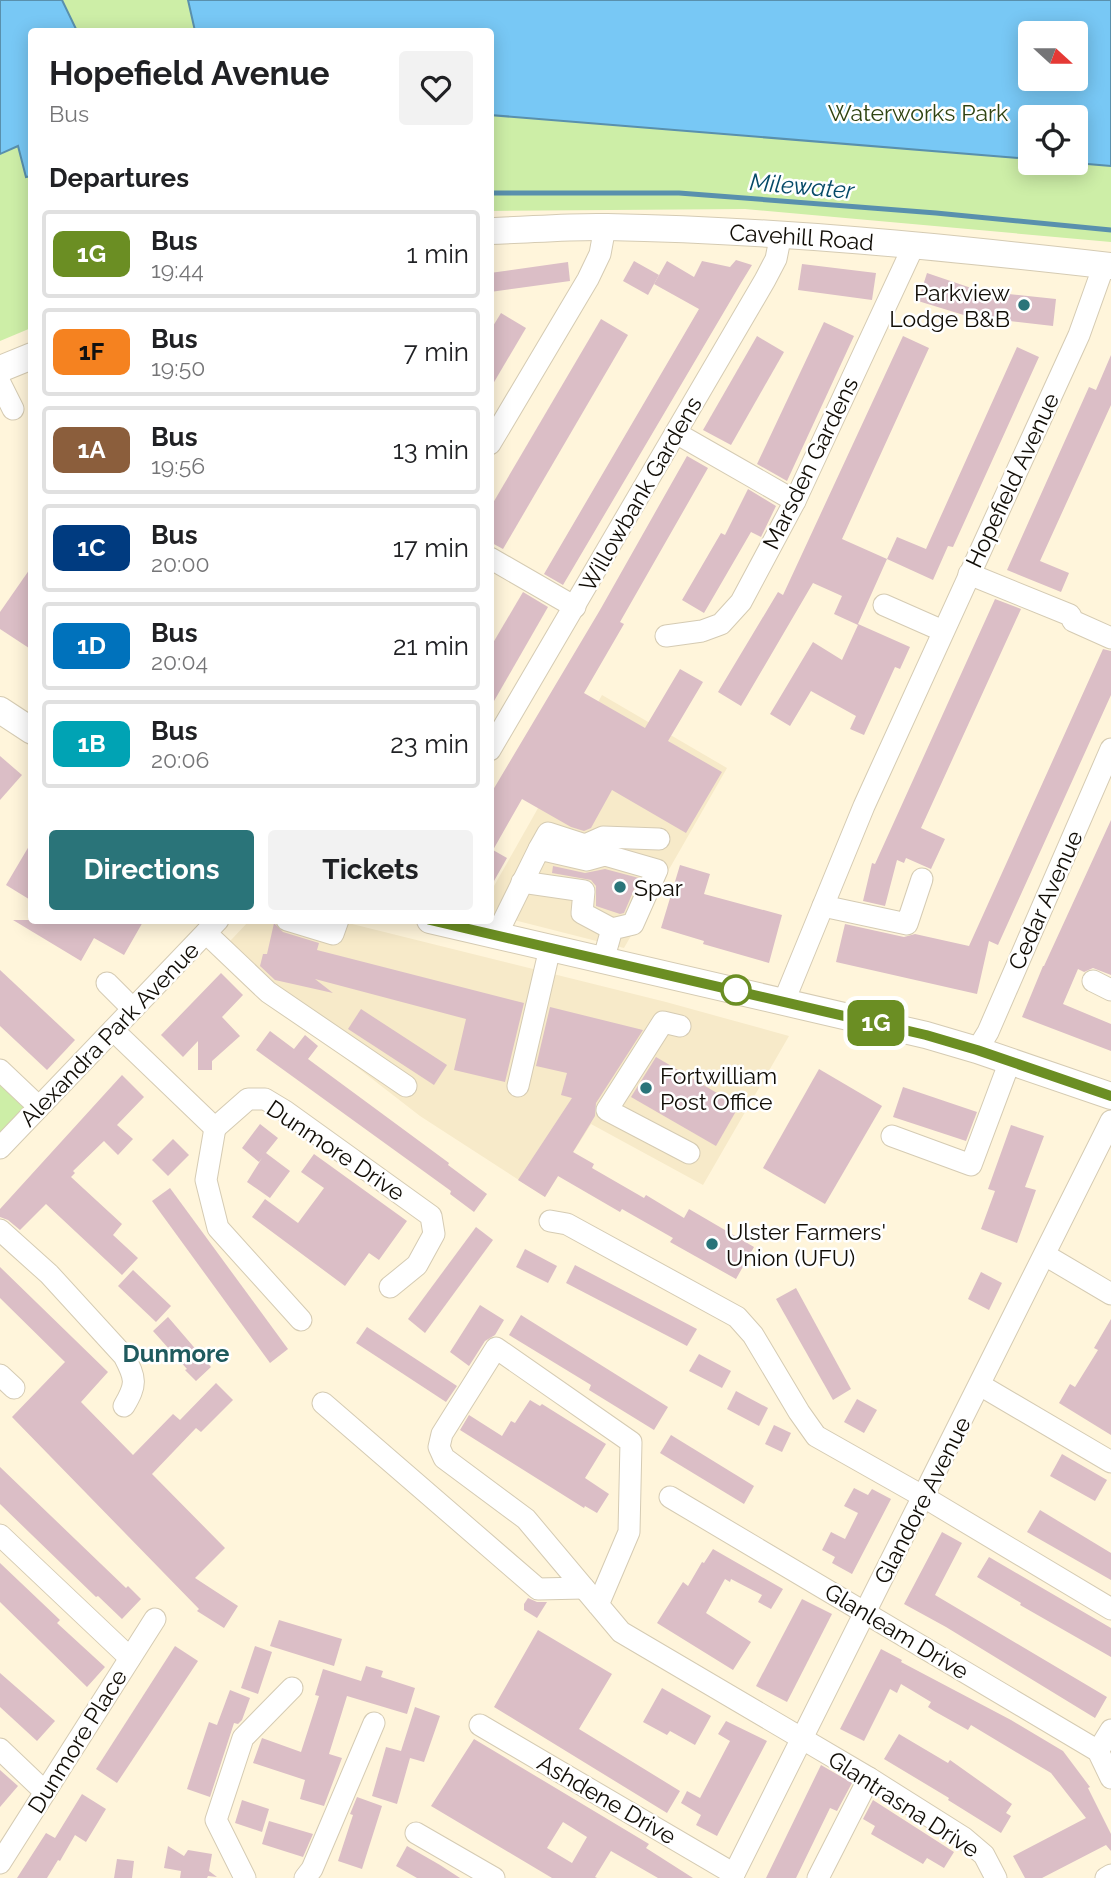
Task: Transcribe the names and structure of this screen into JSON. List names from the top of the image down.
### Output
{
  "streets": {
    "main road": ["Cavehill Road"],
    "street": [
      "Marsden Gardens",
      "Hopefield Avenue",
      "Willowbank Gardens",
      "Cedar Avenue",
      "Alexandra Park Avenue",
      "Dunmore Drive",
      "Glandore Avenue",
      "Glanleam Drive",
      "Dunmore Place",
      "Ashdene Drive",
      "Glantrasna Drive"
    ]
  },
  "crossings": [
    ["Cavehill Road", "Marsden Gardens"],
    ["Cavehill Road", "Hopefield Avenue"],
    ["Cavehill Road", "Willowbank Gardens"],
    ["Glandore Avenue", "Glanleam Drive"],
    ["Glandore Avenue", "Ashdene Drive"],
    ["Glandore Avenue", "Glantrasna Drive"]
  ],
  "districts": ["Dunmore"],
  "water": ["Milewater"],
  "parks": ["Waterworks Park"],
  "places": [
    "Parkview Lodge B&B",
    "Spar",
    "Fortwilliam Post Office",
    "Ulster Farmers' Union (UFU)"
  ],
  "lines": ["bus line 1G"],
  "north": "right",
  "page": {
    "on_map": "1G",
    "heading": [
      ["Hopefield Avenue", "Bus"],
      "Departures"
    ],
    "list": [
      {
        "mark": "1G",
        "name": "Bus",
        "note": "19:44",
        "value": "1 min"
      },
      {
        "mark": "1F",
        "name": "Bus",
        "note": "19:50",
        "value": "7 min"
      },
      {
        "mark": "1A",
        "name": "Bus",
        "note": "19:56",
        "value": "13 min"
      },
      {
        "mark": "1C",
        "name": "Bus",
        "note": "20:00",
        "value": "17 min"
      },
      {
        "mark": "1D",
        "name": "Bus",
        "note": "20:04",
        "value": "21 min"
      },
      {
        "mark": "1B",
        "name": "Bus",
        "note": "20:06",
        "value": "23 min"
      }
    ],
    "buttons": ["Directions", "Tickets"]
  }
}
